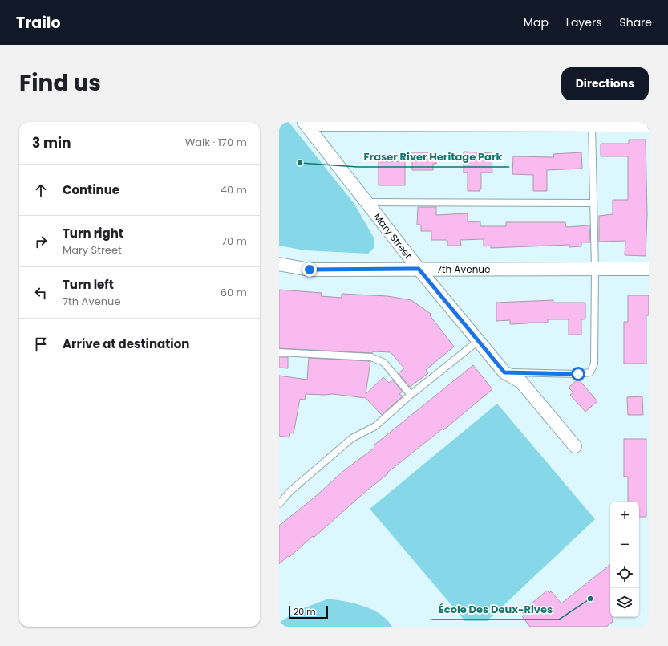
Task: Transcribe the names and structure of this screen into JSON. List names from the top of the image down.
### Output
{
  "streets": {
    "street": ["Mary Street", "7th Avenue"]
  },
  "crossings": [
    ["Mary Street", "7th Avenue"]
  ],
  "places": ["Fraser River Heritage Park", "École Des Deux-Rives"],
  "scale_bar": "20 m",
  "page": {
    "header": "Trailo",
    "nav": ["Map", "Layers", "Share"],
    "title": "Find us",
    "buttons": "Directions",
    "heading": ["3 min", "Walk · 170 m"],
    "list": [
      ["Continue", "40 m"],
      ["Turn right", "Mary Street", "70 m"],
      ["Turn left", "7th Avenue", "60 m"],
      "Arrive at destination"
    ],
    "map_buttons": ["+", "−"],
    "scale": "20 m"
  }
}
